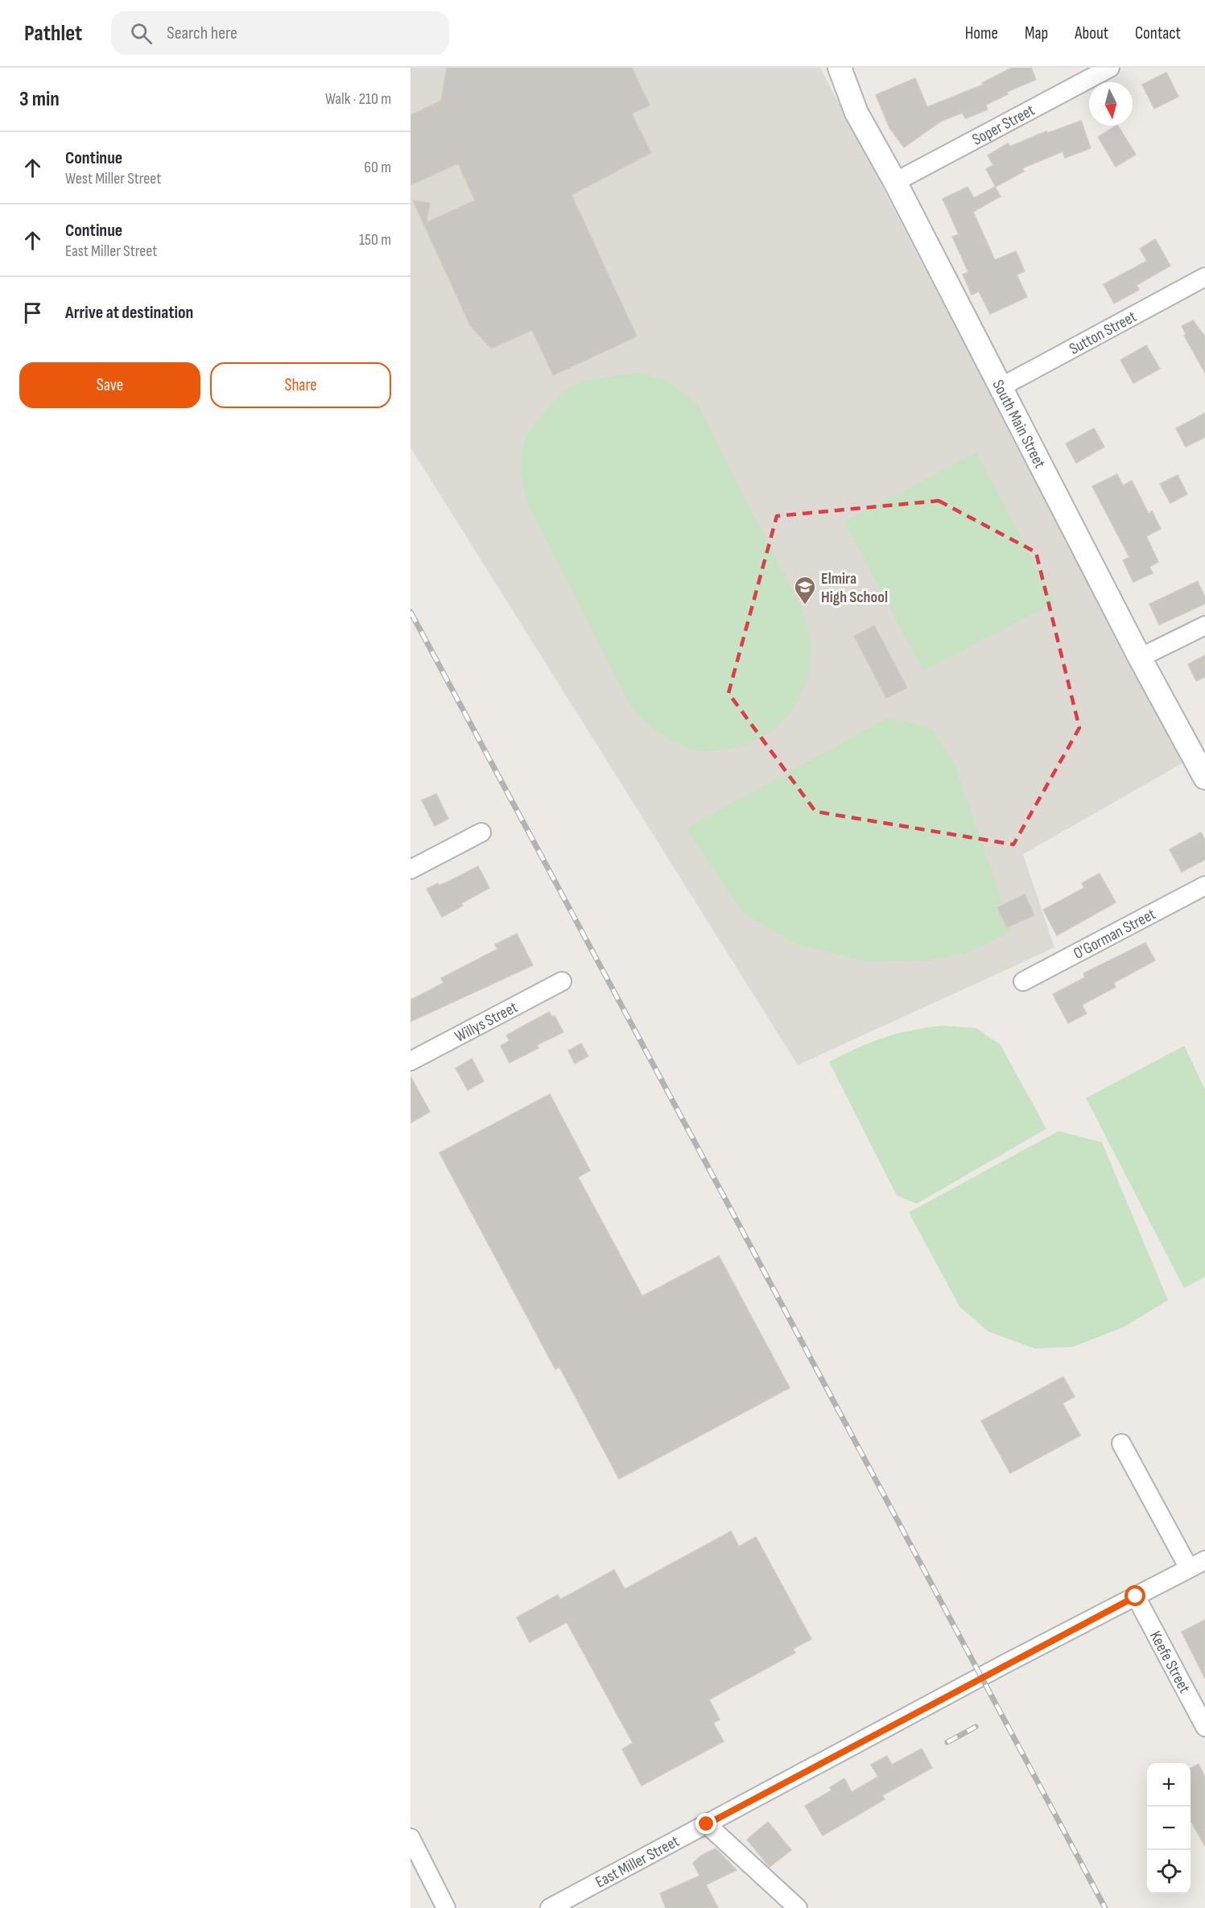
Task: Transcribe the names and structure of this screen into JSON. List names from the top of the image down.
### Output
{
  "streets": {
    "street": [
      "Soper Street",
      "Sutton Street",
      "South Main Street",
      "O'Gorman Street",
      "Willys Street",
      "Keefe Street",
      "East Miller Street"
    ]
  },
  "crossings": [
    ["Soper Street", "South Main Street"],
    ["Sutton Street", "South Main Street"],
    ["Keefe Street", "East Miller Street"]
  ],
  "places": {
    "school or university": ["Elmira High School"]
  },
  "north": "bottom",
  "page": {
    "header": "Pathlet",
    "search": "Search here",
    "nav": [
      "Home",
      "Map",
      "About",
      "Contact"
    ],
    "heading": ["3 min", "Walk · 210 m"],
    "list": [
      ["Continue", "West Miller Street", "60 m"],
      ["Continue", "East Miller Street", "150 m"],
      "Arrive at destination"
    ],
    "buttons": ["Save", "Share"],
    "map_buttons": ["+", "−"]
  }
}
